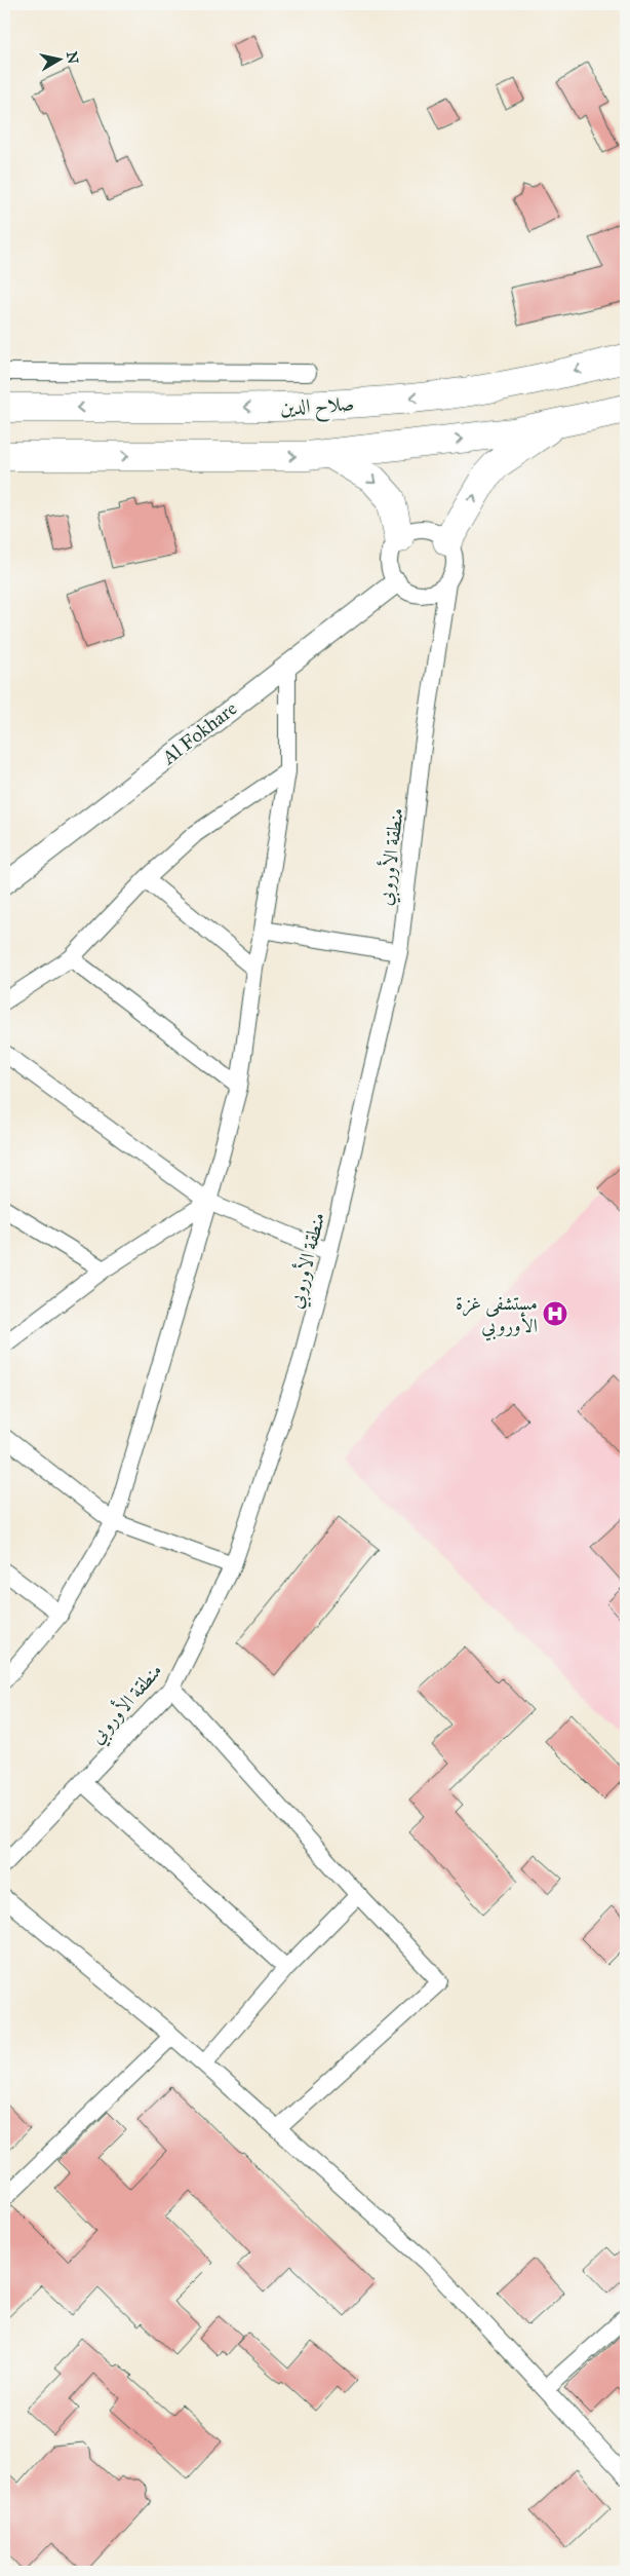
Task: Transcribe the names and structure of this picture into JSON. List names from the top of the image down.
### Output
{
  "streets": {
    "highway": ["صلاح الدين"],
    "street": ["Al Fokhare", "منطقة الأوروبي"]
  },
  "crossings": [
    ["Al Fokhare", "منطقة الأوروبي"]
  ],
  "places": {
    "hospital": ["مستشفى غزة الأوروبي"]
  },
  "north": "right"
}
